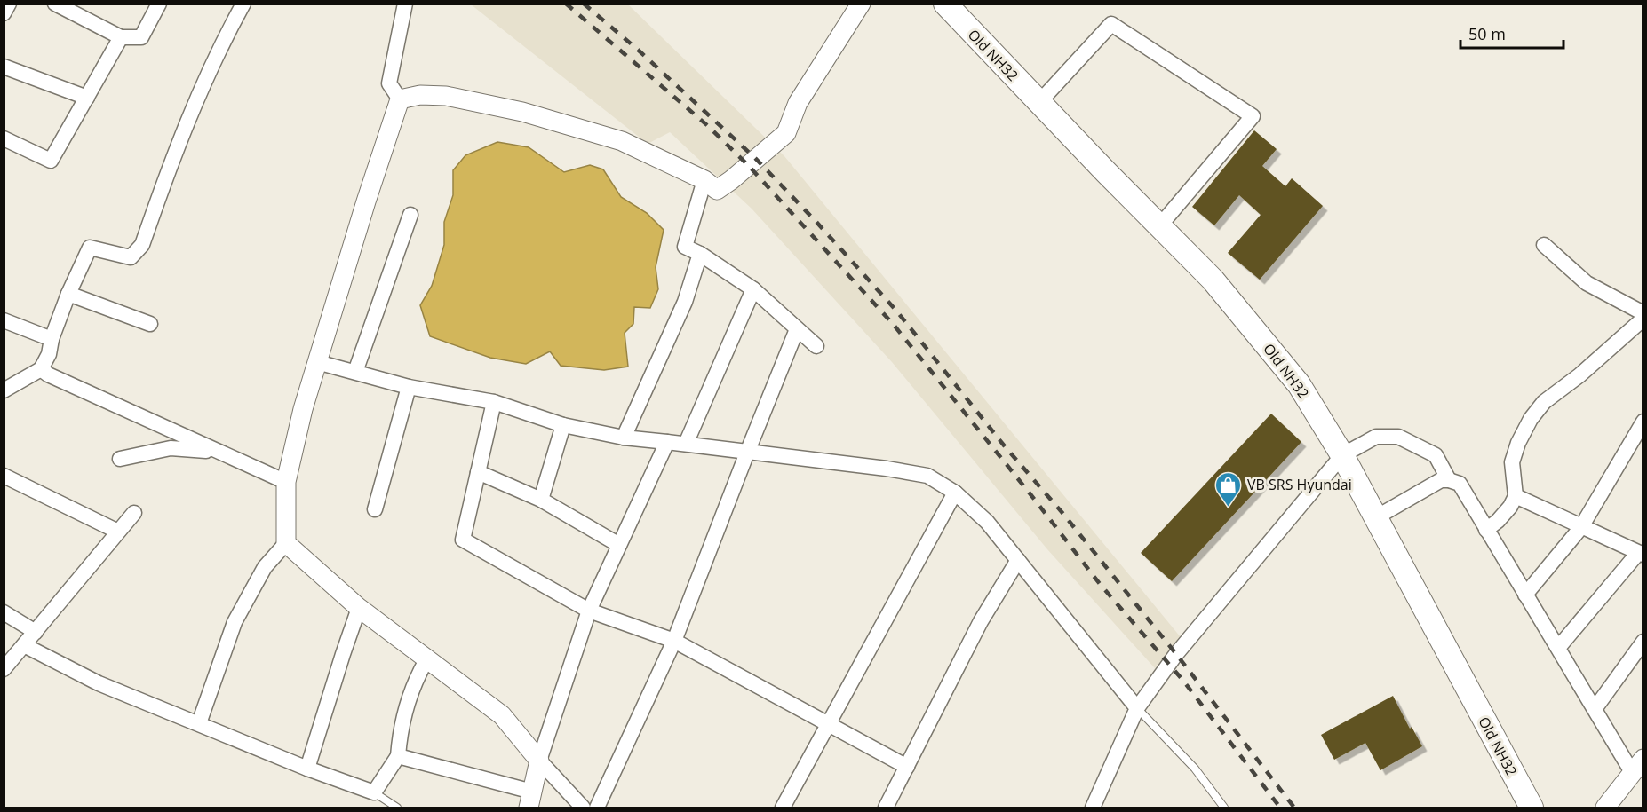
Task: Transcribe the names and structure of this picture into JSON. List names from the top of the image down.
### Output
{
  "streets": {
    "main road": ["Old NH32"]
  },
  "places": {
    "shop": ["VB SRS Hyundai"]
  },
  "scale_bar": "50 m"
}
